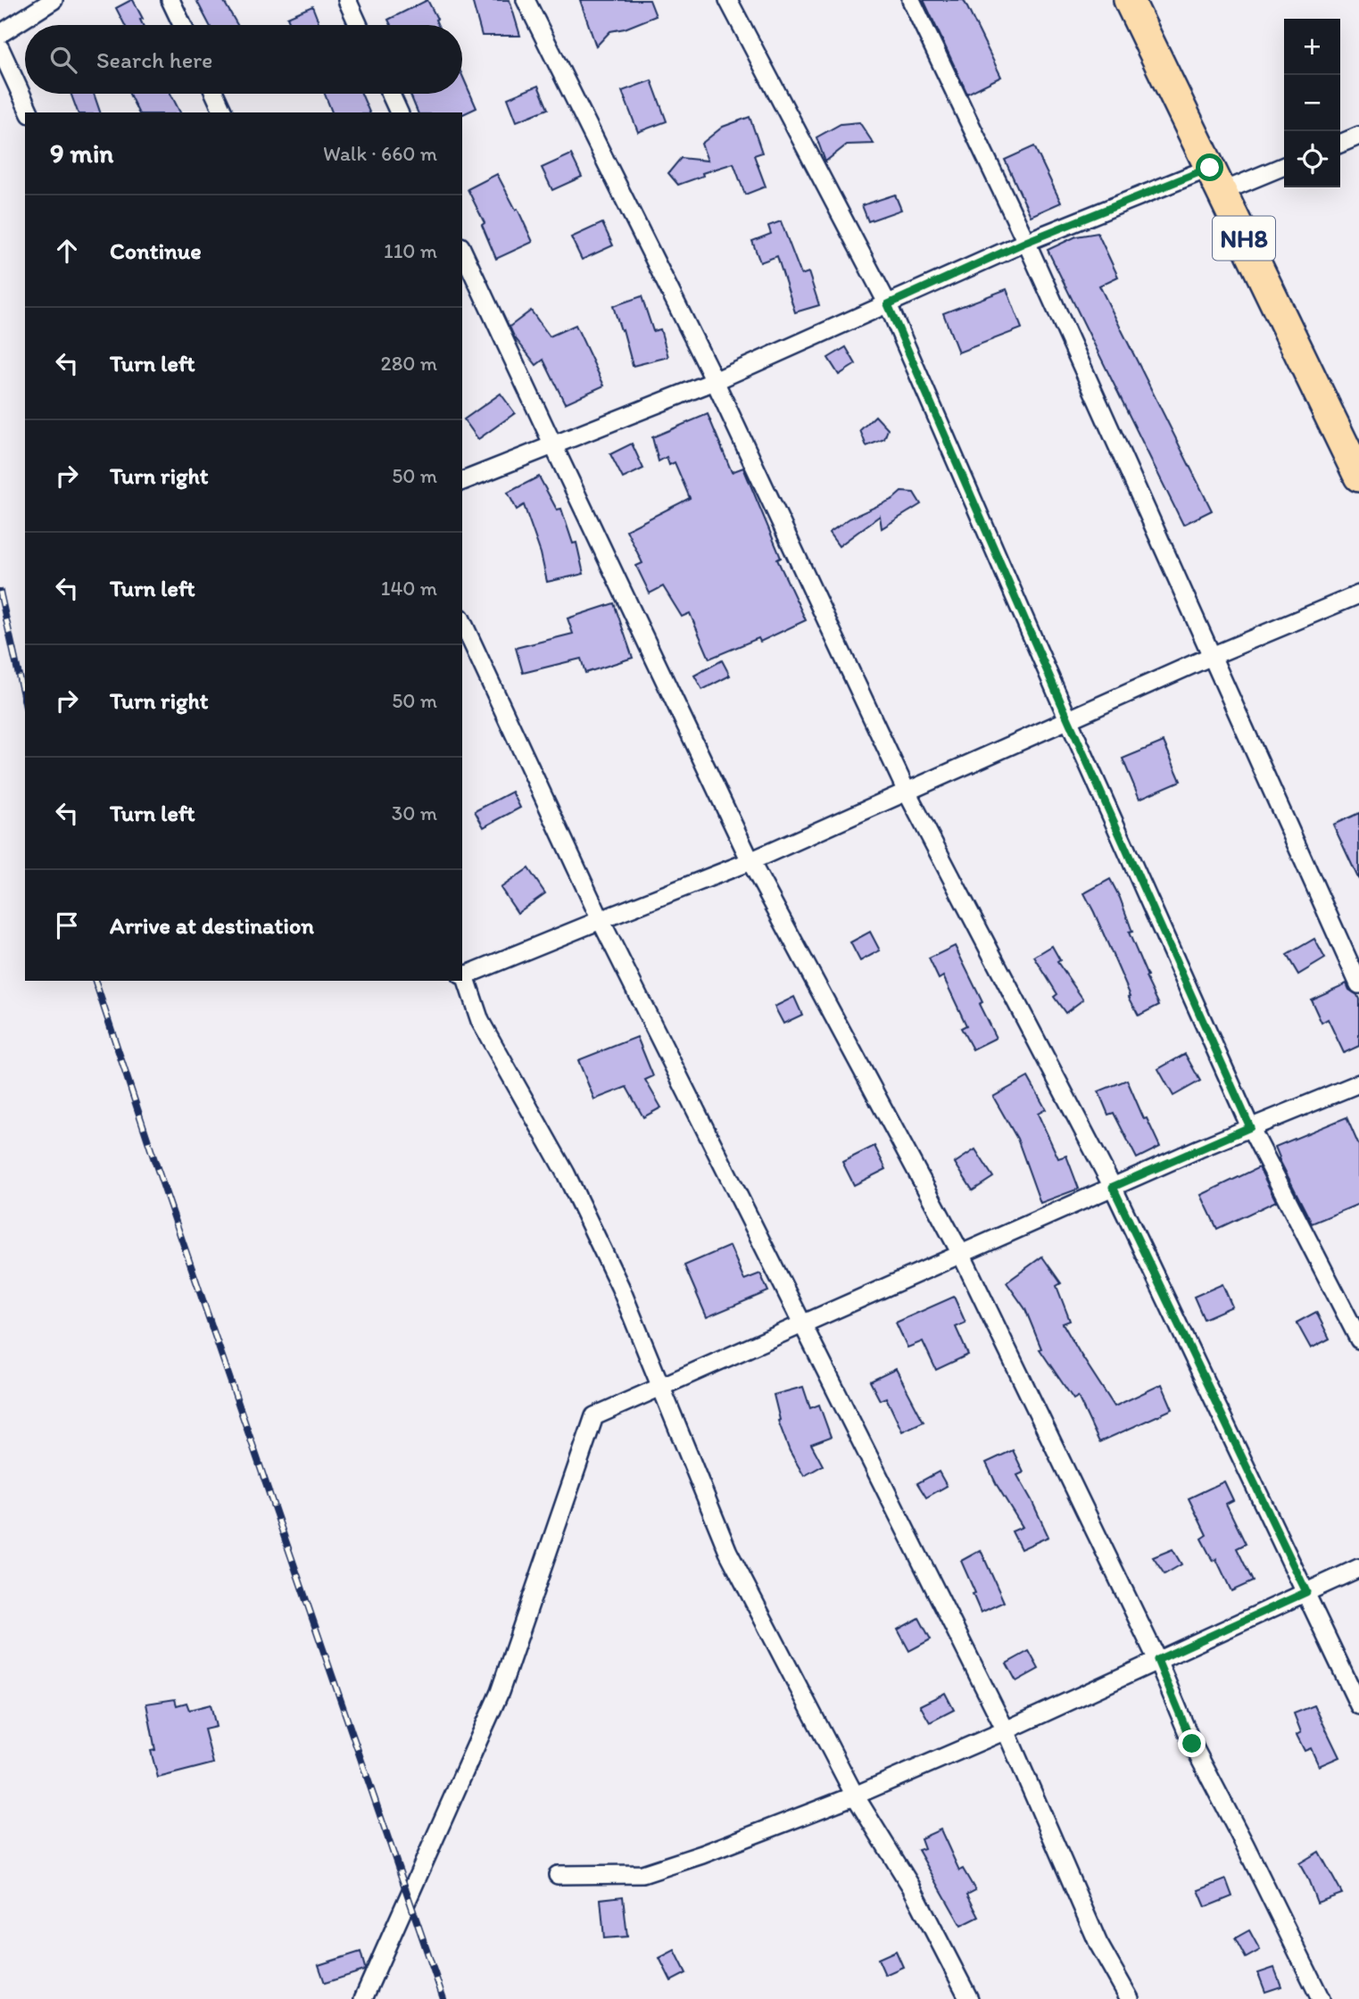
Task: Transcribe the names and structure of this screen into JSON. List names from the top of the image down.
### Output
{
  "streets": {
    "highway": ["NH8"]
  },
  "page": {
    "map_buttons": ["+", "−"],
    "search": "Search here",
    "heading": ["9 min", "Walk · 660 m"],
    "list": [
      ["Continue", "110 m"],
      ["Turn left", "280 m"],
      ["Turn right", "50 m"],
      ["Turn left", "140 m"],
      ["Turn right", "50 m"],
      ["Turn left", "30 m"],
      "Arrive at destination"
    ]
  }
}
